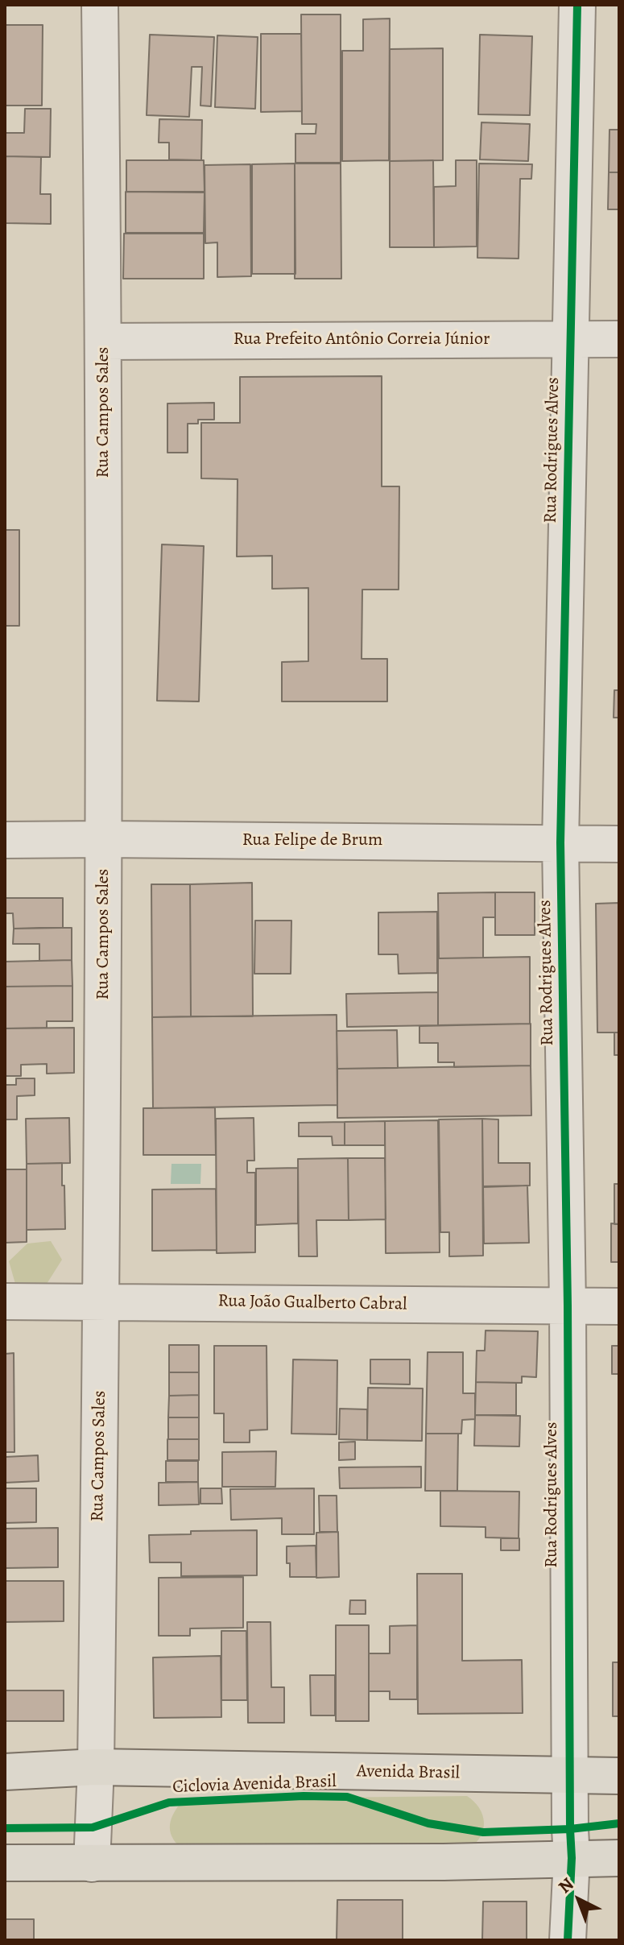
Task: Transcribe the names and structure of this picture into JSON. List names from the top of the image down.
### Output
{
  "streets": {
    "main road": ["Avenida Brasil"],
    "street": [
      "Rua Prefeito Antônio Correia Júnior",
      "Rua Campos Sales",
      "Rua Rodrigues Alves",
      "Rua Felipe de Brum",
      "Rua João Gualberto Cabral"
    ],
    "cycle path": ["Ciclovia Avenida Brasil"]
  },
  "crossings": [
    ["Rua Prefeito Antônio Correia Júnior", "Rua Campos Sales"],
    ["Rua Prefeito Antônio Correia Júnior", "Rua Rodrigues Alves"],
    ["Rua Campos Sales", "Rua Felipe de Brum"],
    ["Rua Campos Sales", "Rua João Gualberto Cabral"],
    ["Rua Campos Sales", "Avenida Brasil"],
    ["Rua Rodrigues Alves", "Rua Felipe de Brum"],
    ["Rua Rodrigues Alves", "Rua João Gualberto Cabral"],
    ["Rua Rodrigues Alves", "Avenida Brasil"]
  ],
  "north": "top left"
}
